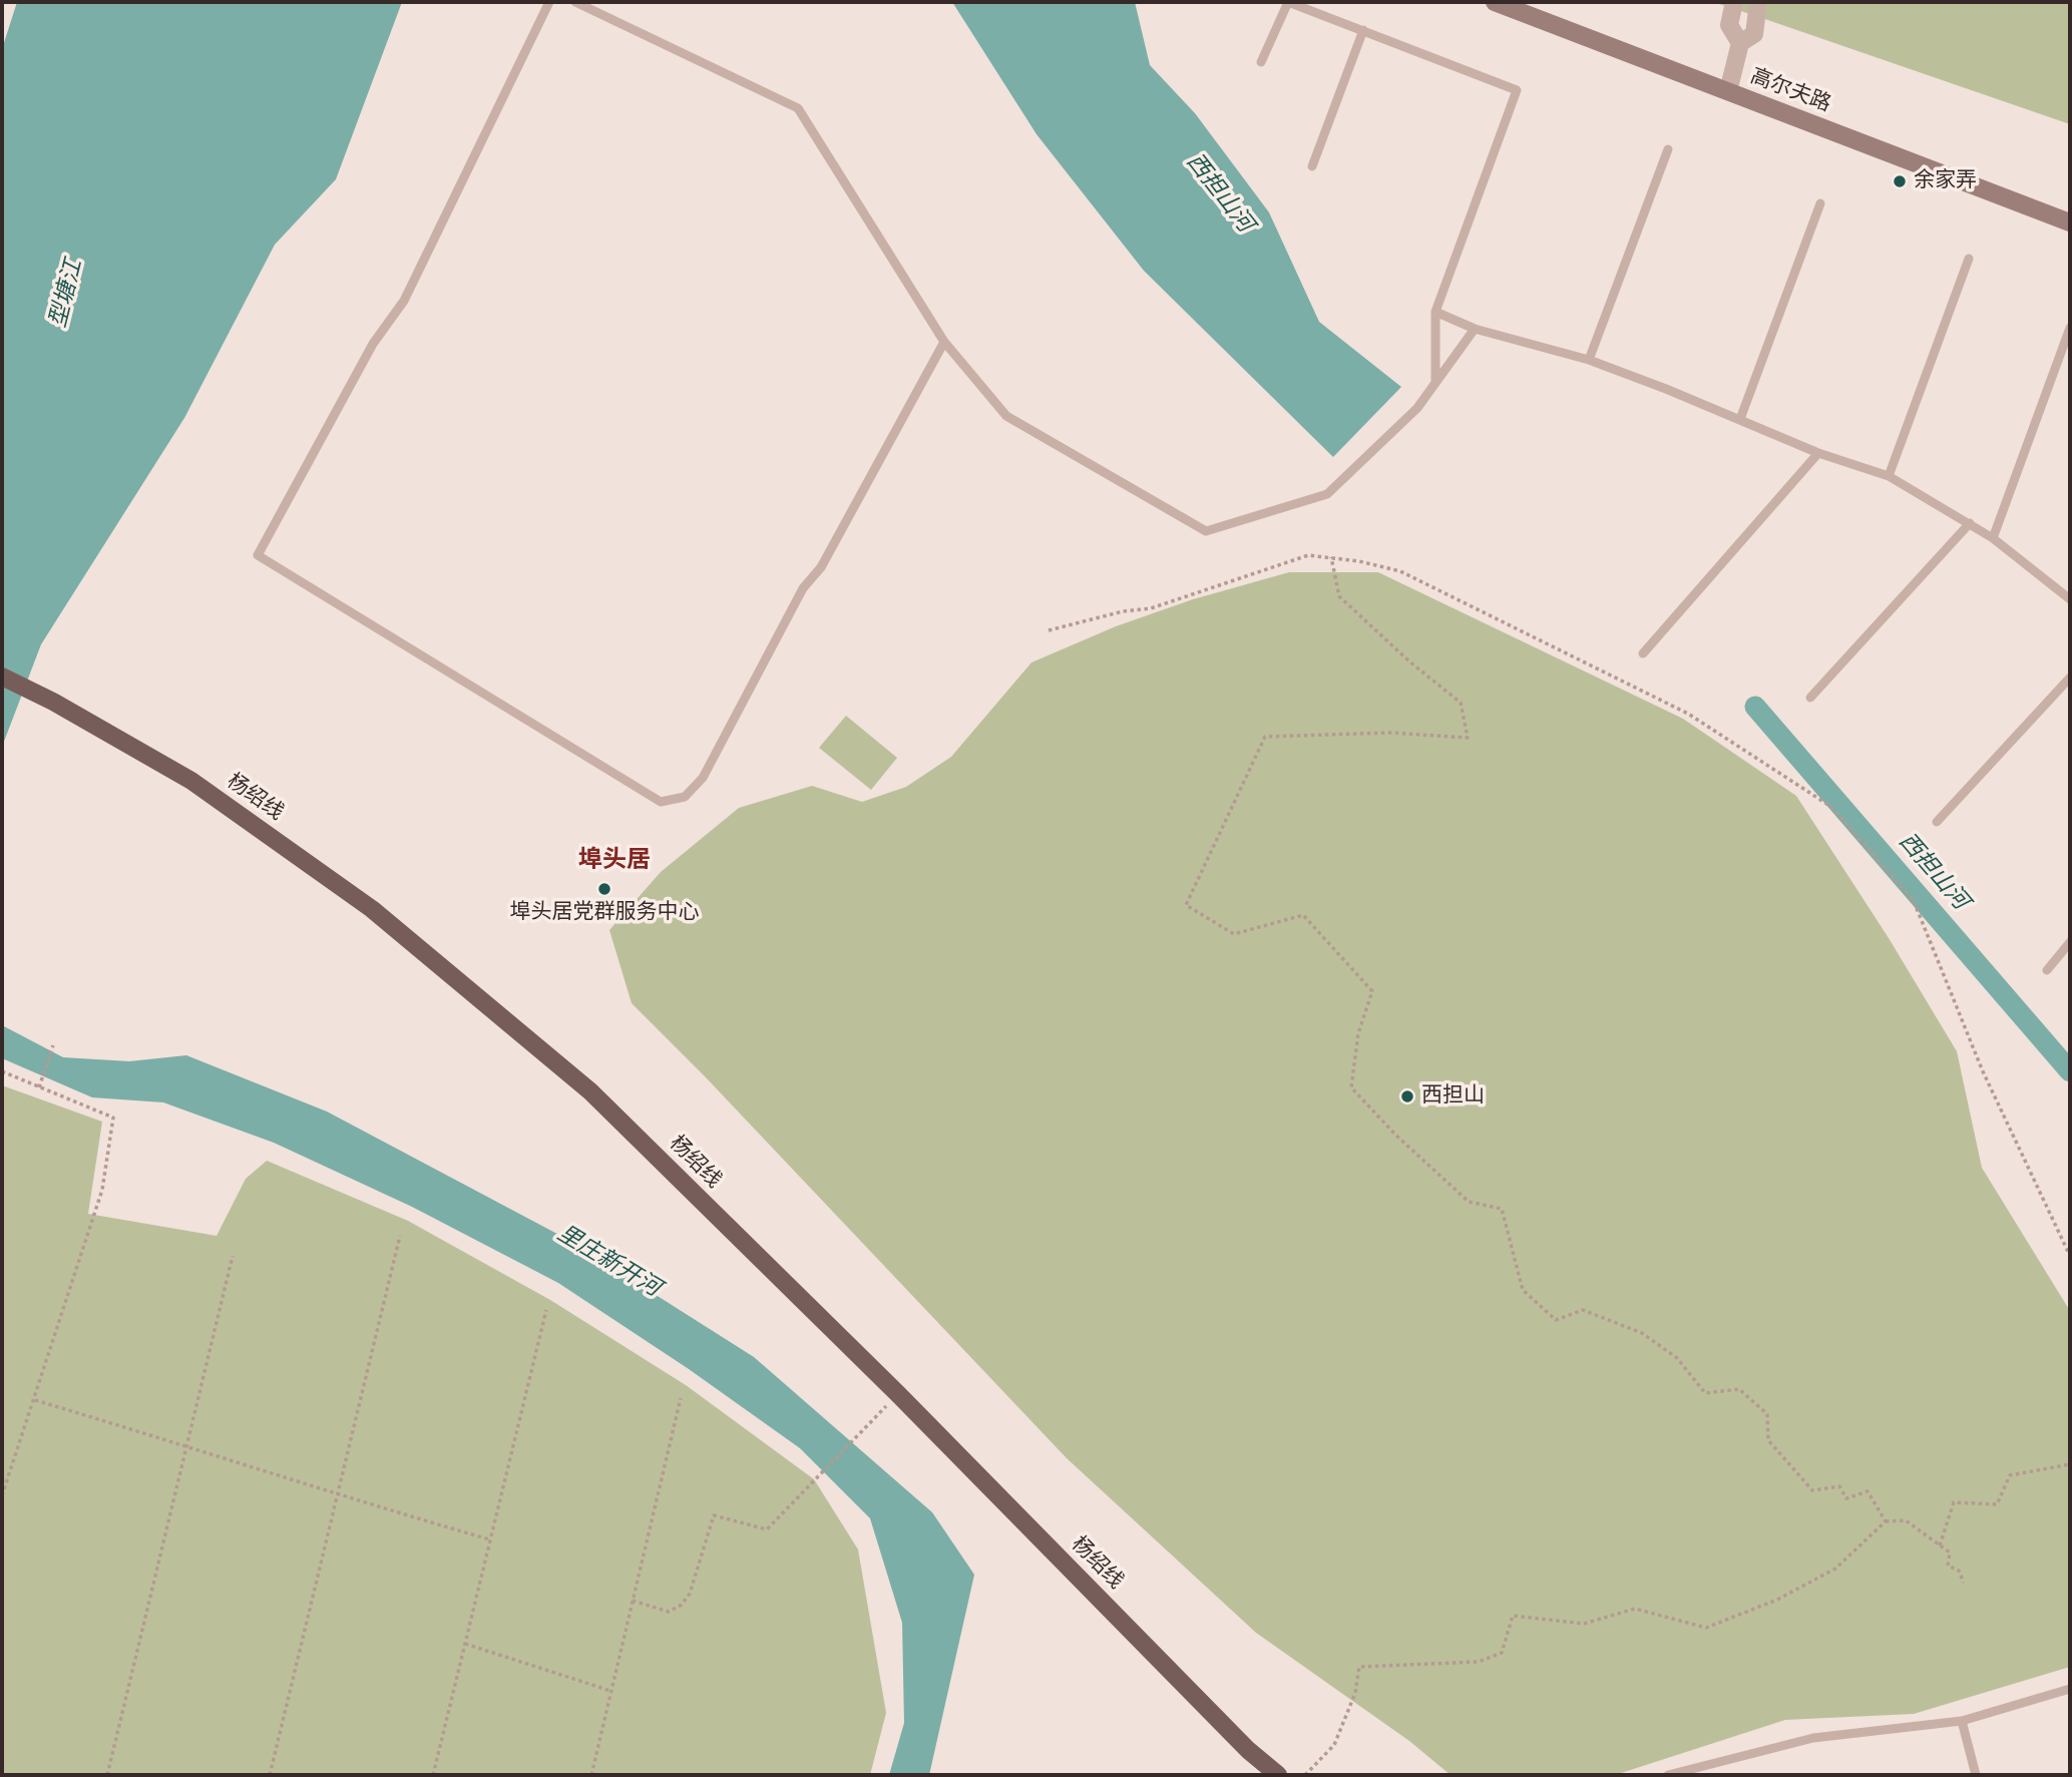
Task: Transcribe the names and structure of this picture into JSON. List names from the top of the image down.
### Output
{
  "streets": {
    "main road": ["杨绍线"],
    "street": ["高尔夫路"]
  },
  "districts": ["埠头居"],
  "water": ["西担山河", "型塘江", "里庄新开河"],
  "places": ["余家弄", "埠头居党群服务中心", "西担山"]
}
